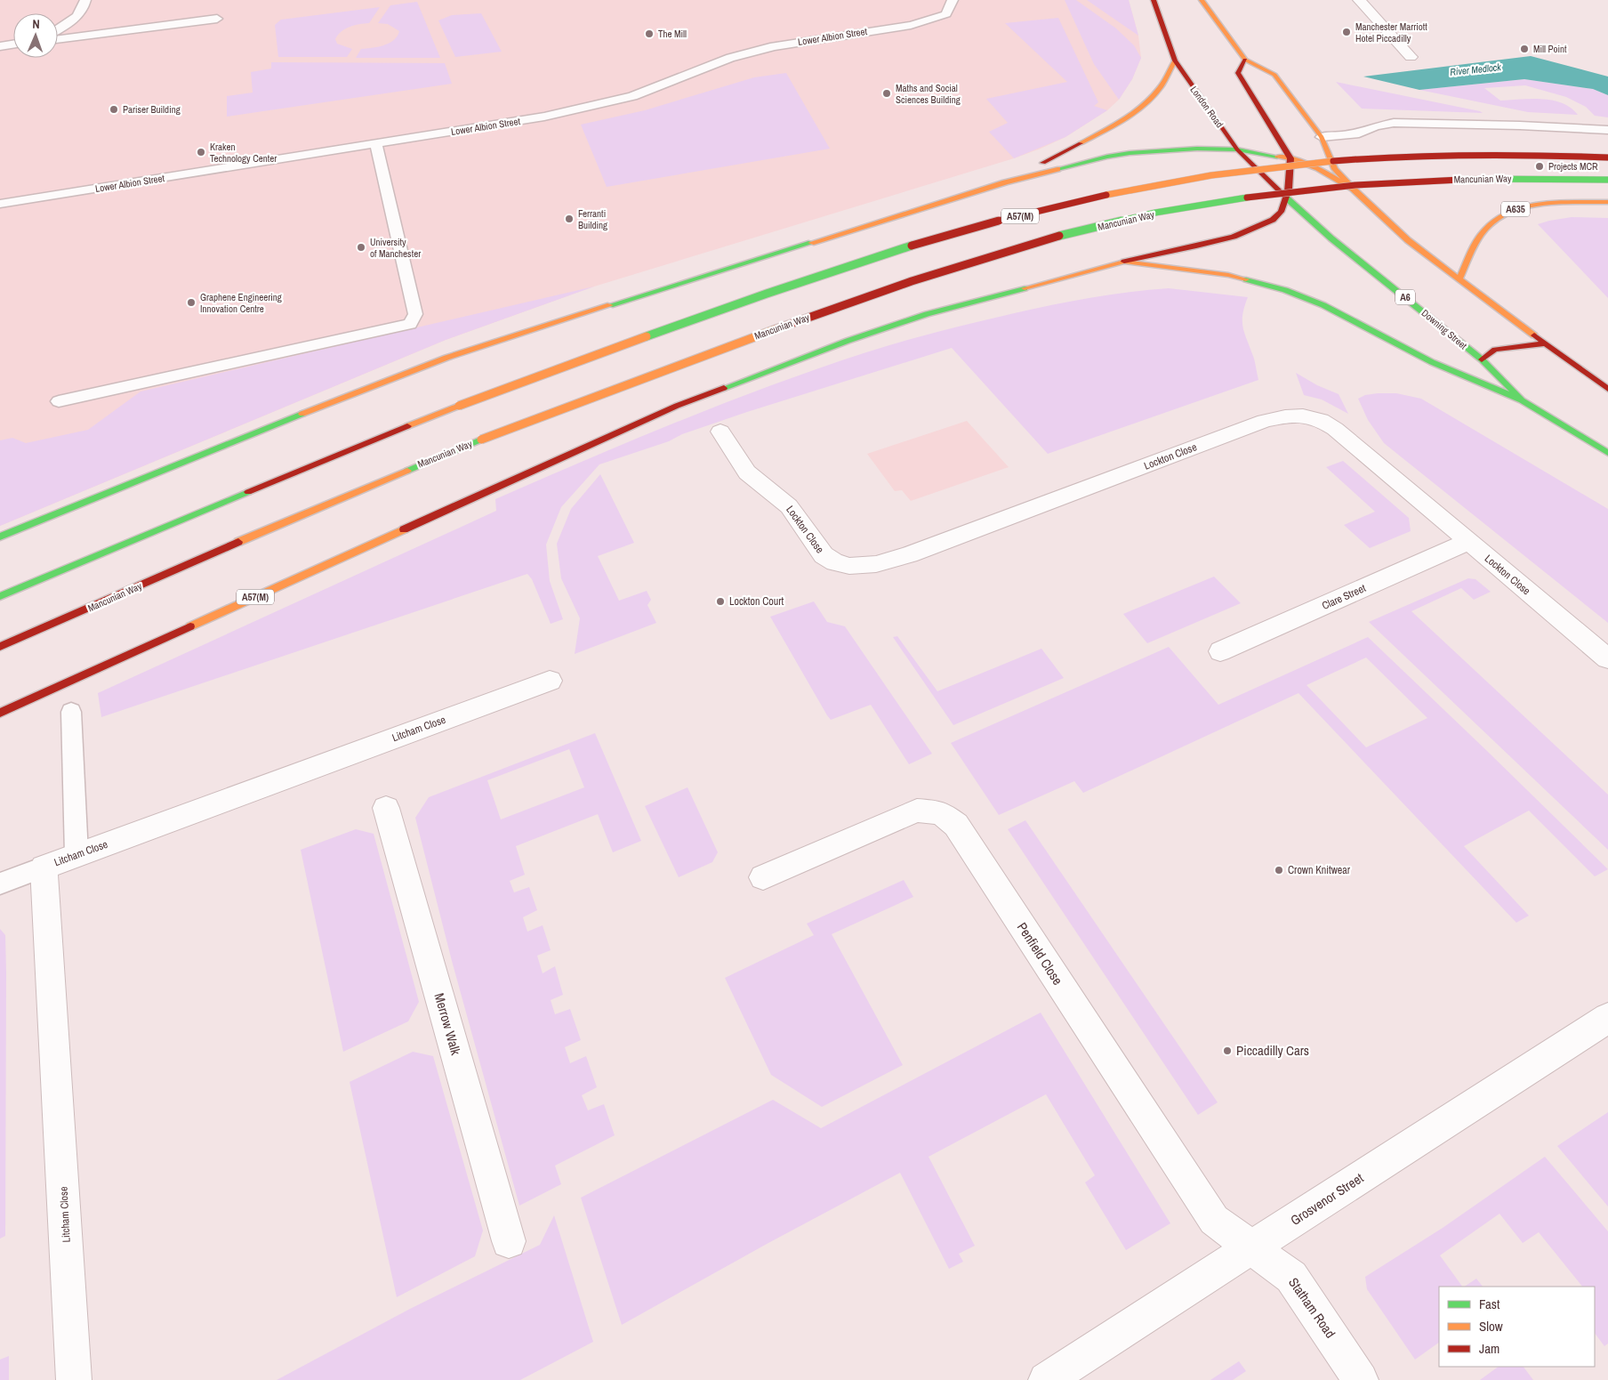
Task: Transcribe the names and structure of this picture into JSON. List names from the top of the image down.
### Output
{
  "streets": {
    "main road": [
      "London Road",
      "Mancunian Way",
      "A635",
      "A57(M)",
      "A6",
      "Downing Street"
    ],
    "street": [
      "Lockton Close",
      "Clare Street",
      "Litcham Close",
      "Penfield Close",
      "Merrow Walk",
      "Grosvenor Street",
      "Statham Road"
    ],
    "lane": ["Lower Albion Street"]
  },
  "crossings": [
    ["London Road", "Downing Street"],
    ["A57(M)", "Downing Street"],
    ["Lockton Close", "Clare Street"],
    ["Penfield Close", "Grosvenor Street"],
    ["Penfield Close", "Statham Road"],
    ["Grosvenor Street", "Statham Road"]
  ],
  "water": ["River Medlock"],
  "places": [
    "Manchester Marriott Hotel Piccadilly",
    "The Mill",
    "Mill Point",
    "Maths and Social Sciences Building",
    "Pariser Building",
    "Kraken Technology Center",
    "Projects MCR",
    "Ferranti Building",
    "University of Manchester",
    "Graphene Engineering Innovation Centre",
    "Lockton Court",
    "Crown Knitwear",
    "Piccadilly Cars"
  ],
  "legend": ["Fast", "Slow", "Jam"],
  "north": "top"
}
